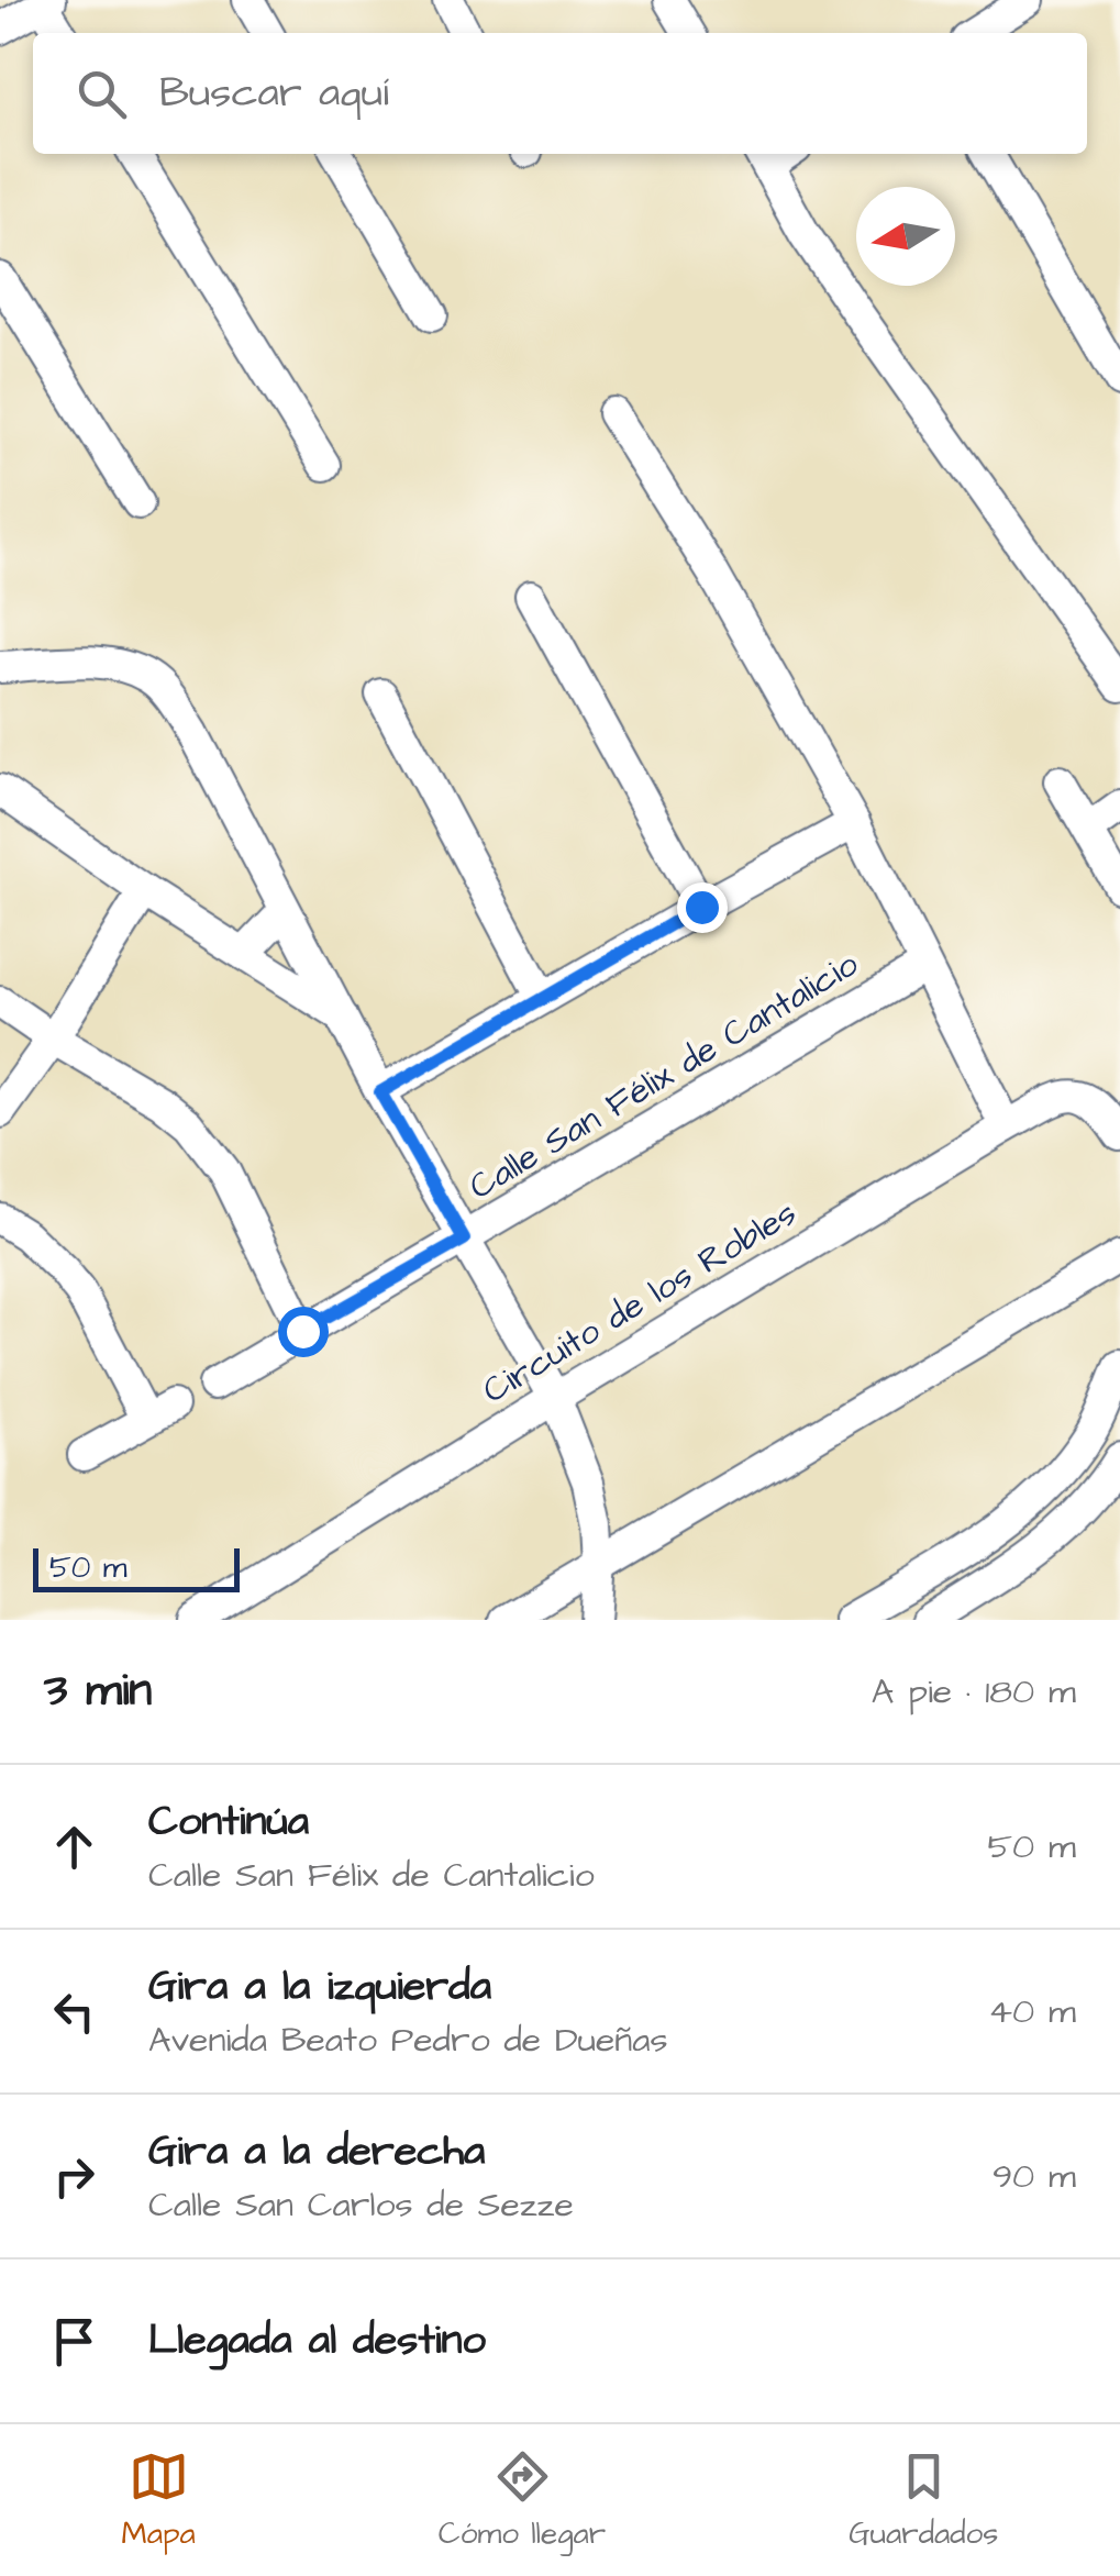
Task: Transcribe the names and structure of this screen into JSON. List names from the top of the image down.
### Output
{
  "streets": {
    "street": ["Calle San Félix de Cantalicio", "Circuito de los Robles"]
  },
  "scale_bar": "50 m",
  "north": "left",
  "page": {
    "search": "Buscar aquí",
    "scale": "50 m",
    "heading": ["3 min", "A pie · 180 m"],
    "list": [
      ["Continúa", "Calle San Félix de Cantalicio", "50 m"],
      ["Gira a la izquierda", "Avenida Beato Pedro de Dueñas", "40 m"],
      ["Gira a la derecha", "Calle San Carlos de Sezze", "90 m"],
      "Llegada al destino"
    ],
    "nav": ["Mapa", "Cómo llegar", "Guardados"]
  }
}
